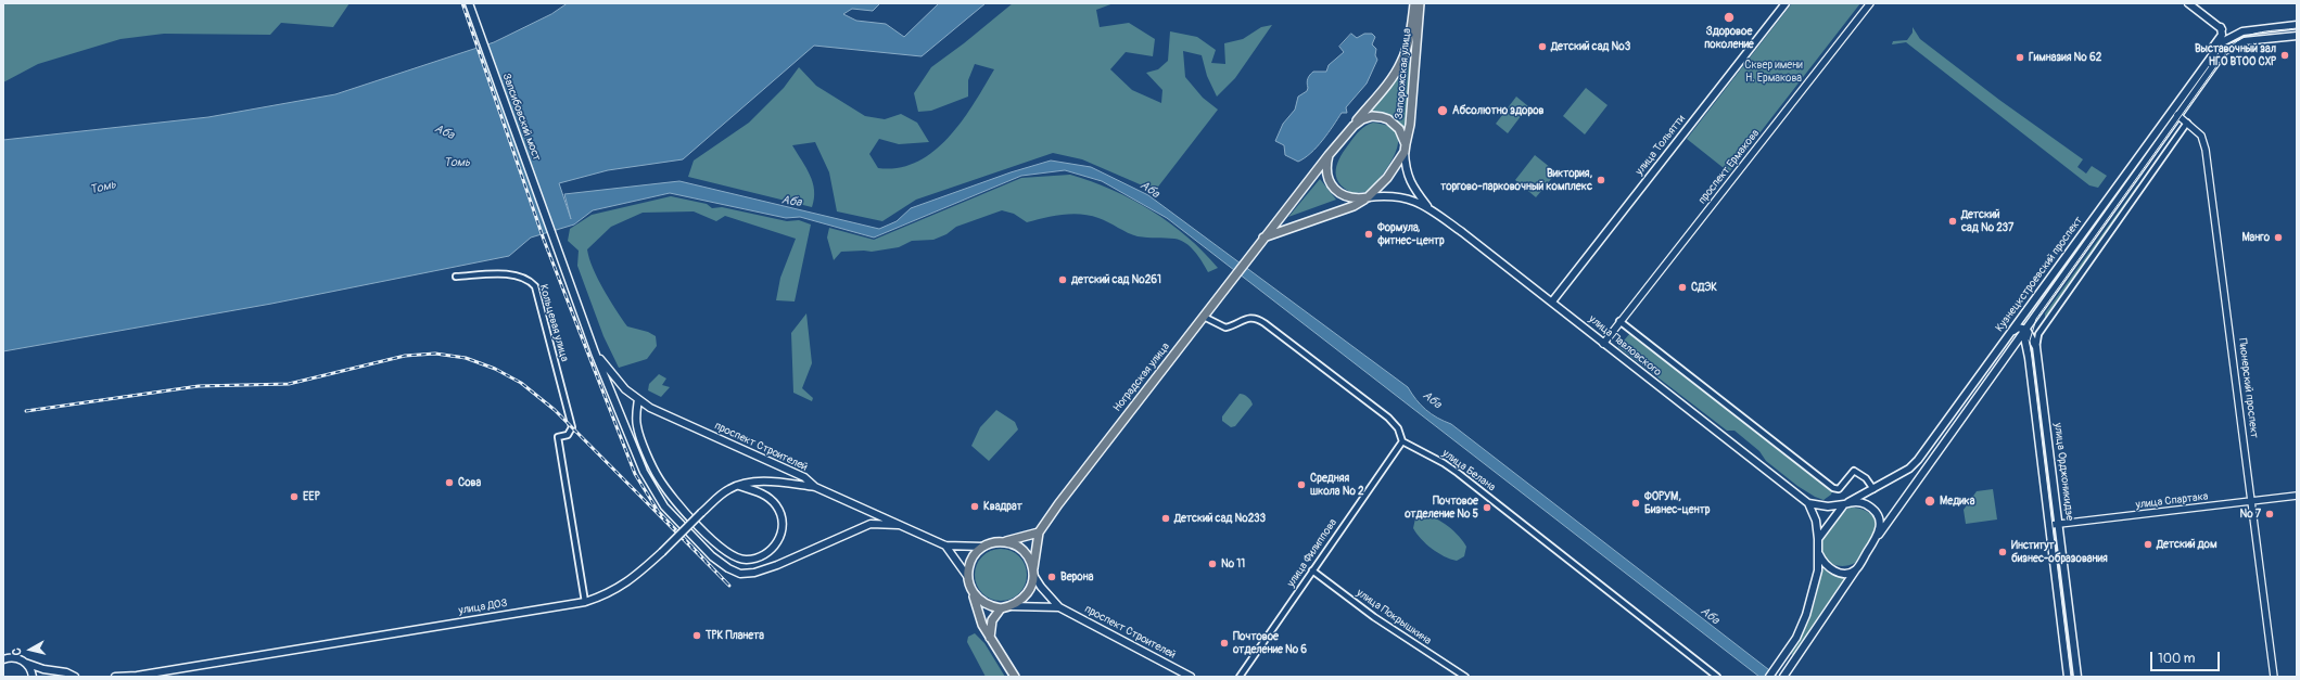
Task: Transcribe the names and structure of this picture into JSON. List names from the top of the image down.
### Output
{
  "streets": {
    "main road": [
      "Запорожская улица",
      "Запсибовский мост",
      "улица Тольятти",
      "Кузнецкстроевский проспект",
      "улица Павловского",
      "Ноградская улица",
      "проспект Строителей",
      "улица Орджоникидзе",
      "улица ДОЗ"
    ],
    "street": [
      "проспект Ермакова",
      "Кольцевая улица",
      "Пионерский проспект",
      "улица Белана",
      "улица Спартака",
      "улица Филиппова",
      "улица Покрышкина"
    ]
  },
  "crossings": [
    ["Запорожская улица", "улица Павловского"],
    ["Запорожская улица", "Ноградская улица"],
    ["Запсибовский мост", "проспект Строителей"],
    ["улица Тольятти", "улица Павловского"],
    ["проспект Ермакова", "улица Павловского"],
    ["Кузнецкстроевский проспект", "улица Павловского"],
    ["Кузнецкстроевский проспект", "Пионерский проспект"],
    ["Кузнецкстроевский проспект", "улица Орджоникидзе"],
    ["Кольцевая улица", "улица ДОЗ"],
    ["улица Павловского", "Ноградская улица"],
    ["Пионерский проспект", "улица Спартака"],
    ["проспект Строителей", "улица ДОЗ"],
    ["улица Белана", "улица Филиппова"],
    ["улица Орджоникидзе", "улица Спартака"],
    ["улица Филиппова", "улица Покрышкина"]
  ],
  "water": ["Аба", "Томь"],
  "parks": ["Сквер имени Н. Ермакова"],
  "places": [
    "Здоровое поколение",
    "Детский сад №3",
    "Выставочный зал НГО ВТОО СХР",
    "Гимназия № 62",
    "Абсолютно здоров",
    "Виктория, торгово-парковочный комплекс",
    "Детский сад № 237",
    "Формула, фитнес-центр",
    "Манго",
    "детский сад №261",
    "СДЭК",
    "Сова",
    "Средняя школа № 2",
    "EEP",
    "Медика",
    "ФОРУМ, Бизнес-центр",
    "Квадрат",
    "Почтовое отделение № 5",
    "№ 7",
    "Детский сад №233",
    "Детский дом",
    "Институт бизнес-образования",
    "№ 11",
    "Верона",
    "ТРК Планета",
    "Почтовое отделение № 6"
  ],
  "scale_bar": "100 m",
  "north": "left"
}
